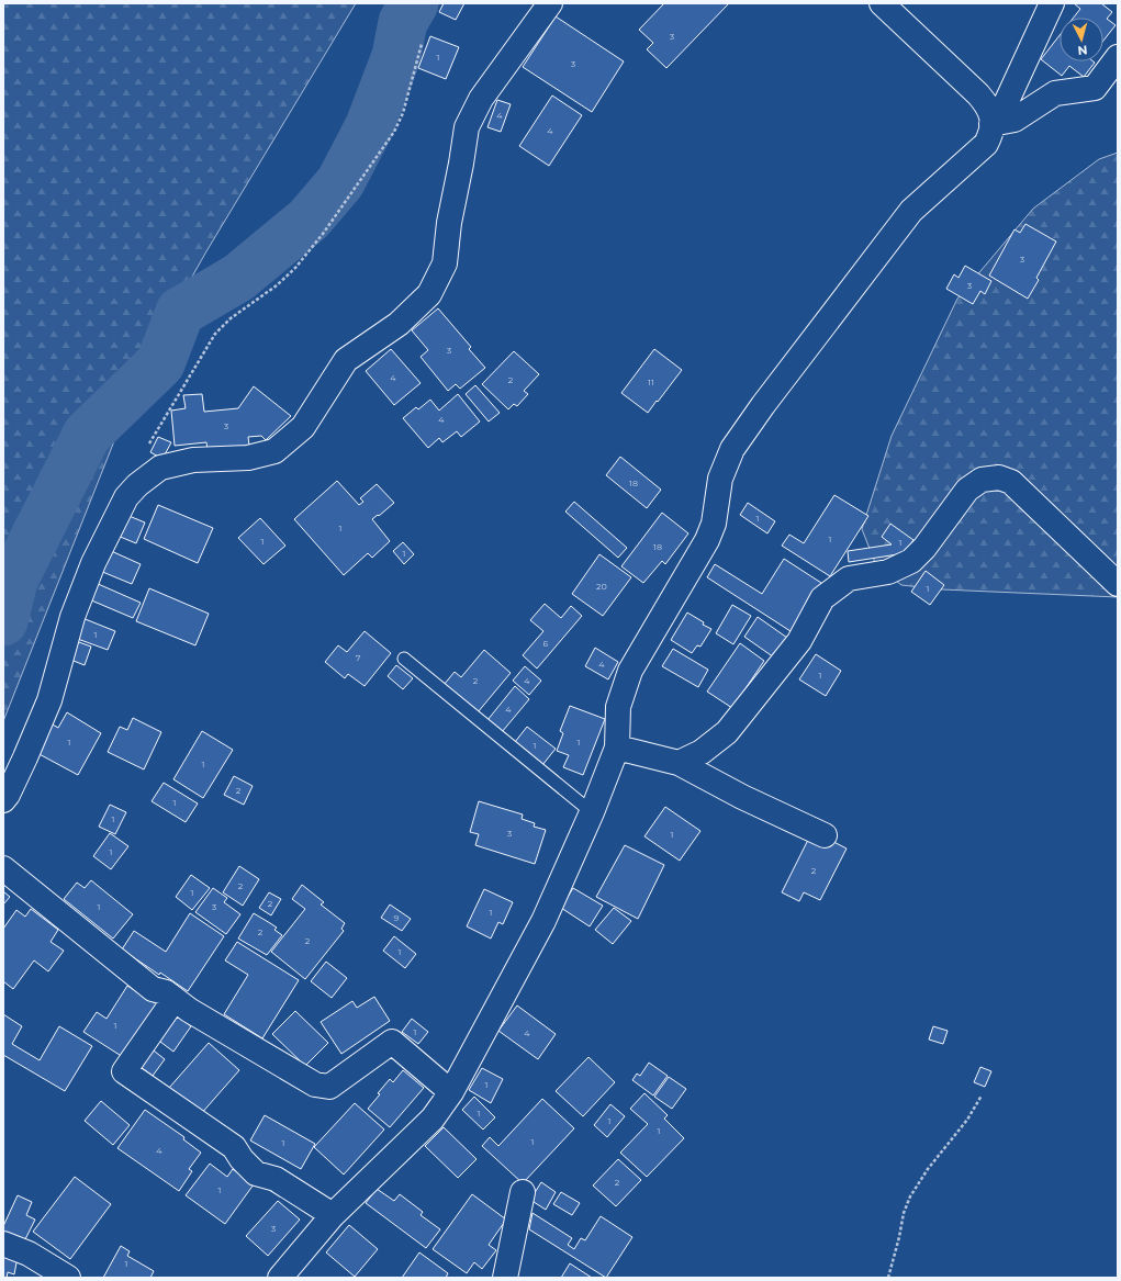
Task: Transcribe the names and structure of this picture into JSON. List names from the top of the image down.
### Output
{
  "house_numbers": [
    "3",
    "1",
    "3",
    "4",
    "4",
    "3",
    "3",
    "3",
    "4",
    "2",
    "11",
    "4",
    "3",
    "18",
    "1",
    "1",
    "1",
    "1",
    "1",
    "18",
    "1",
    "20",
    "1",
    "1",
    "6",
    "7",
    "4",
    "1",
    "2",
    "4",
    "4",
    "1",
    "1",
    "1",
    "1",
    "2",
    "1",
    "1",
    "3",
    "1",
    "1",
    "2",
    "2",
    "1",
    "2",
    "1",
    "3",
    "1",
    "9",
    "2",
    "2",
    "1",
    "1",
    "1",
    "4",
    "1",
    "1",
    "1",
    "1",
    "1",
    "1",
    "4",
    "2",
    "1",
    "3",
    "1"
  ],
  "north": "bottom"
}
